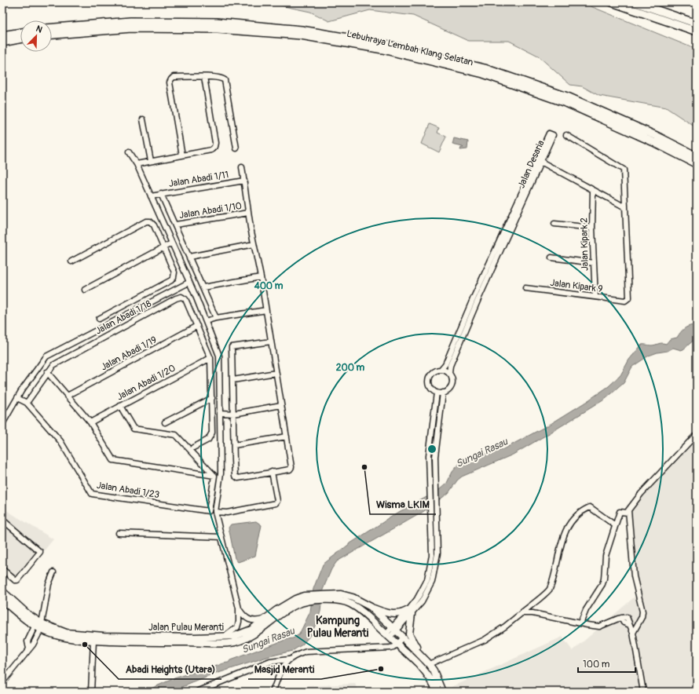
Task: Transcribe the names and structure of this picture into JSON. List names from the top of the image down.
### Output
{
  "streets": {
    "highway": ["Lebuhraya Lembah Klang Selatan"],
    "main road": ["Jalan Pulau Meranti"],
    "street": [
      "Jalan Desaria",
      "Jalan Abadi 1/11",
      "Jalan Abadi 1/10",
      "Jalan Kipark 2",
      "Jalan Kipark 9",
      "Jalan Abadi 1/18",
      "Jalan Abadi 1/19",
      "Jalan Abadi 1/20",
      "Jalan Abadi 1/23"
    ]
  },
  "crossings": [
    ["Jalan Kipark 2", "Jalan Kipark 9"],
    ["Jalan Abadi 1/18", "Jalan Abadi 1/19"],
    ["Jalan Abadi 1/18", "Jalan Abadi 1/20"],
    ["Jalan Abadi 1/18", "Jalan Abadi 1/23"]
  ],
  "districts": ["Kampung Pulau Meranti"],
  "water": ["Sungai Rasau"],
  "places": ["Wisma LKIM", "Abadi Heights (Utara)", "Masjid Meranti"],
  "scale_bar": "100 m",
  "north": "top right",
  "rings": ["400 m", "200 m"]
}
